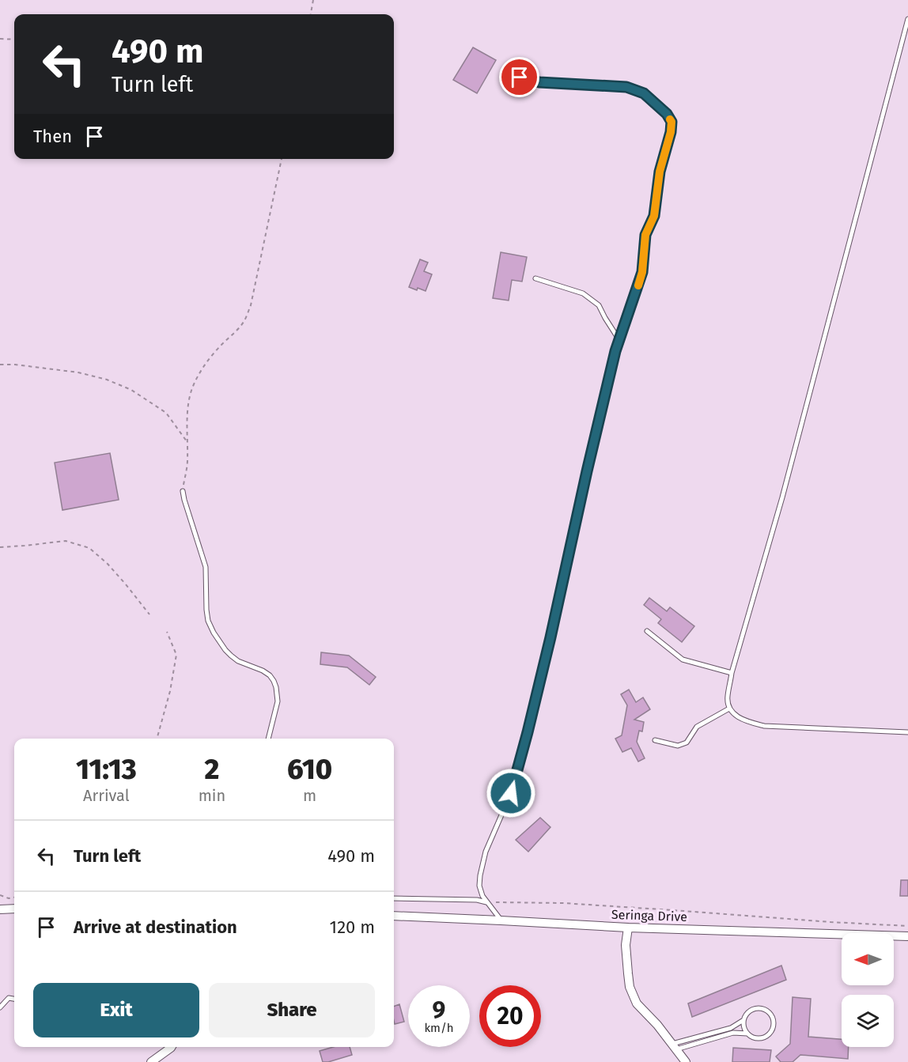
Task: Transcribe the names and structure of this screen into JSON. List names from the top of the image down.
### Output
{
  "streets": {
    "street": ["Seringa Drive"]
  },
  "north": "left",
  "page": {
    "turn": ["490 m", "Turn left"],
    "then": "Then",
    "eta": [
      "11:13",
      "Arrival",
      "2",
      "min",
      "610",
      "m"
    ],
    "list": [
      {
        "name": "Turn left",
        "value": "490 m"
      },
      {
        "name": "Arrive at destination",
        "value": "120 m"
      }
    ],
    "buttons": ["Exit", "Share"],
    "speed": "9 km/h",
    "limit": "20"
  }
}
